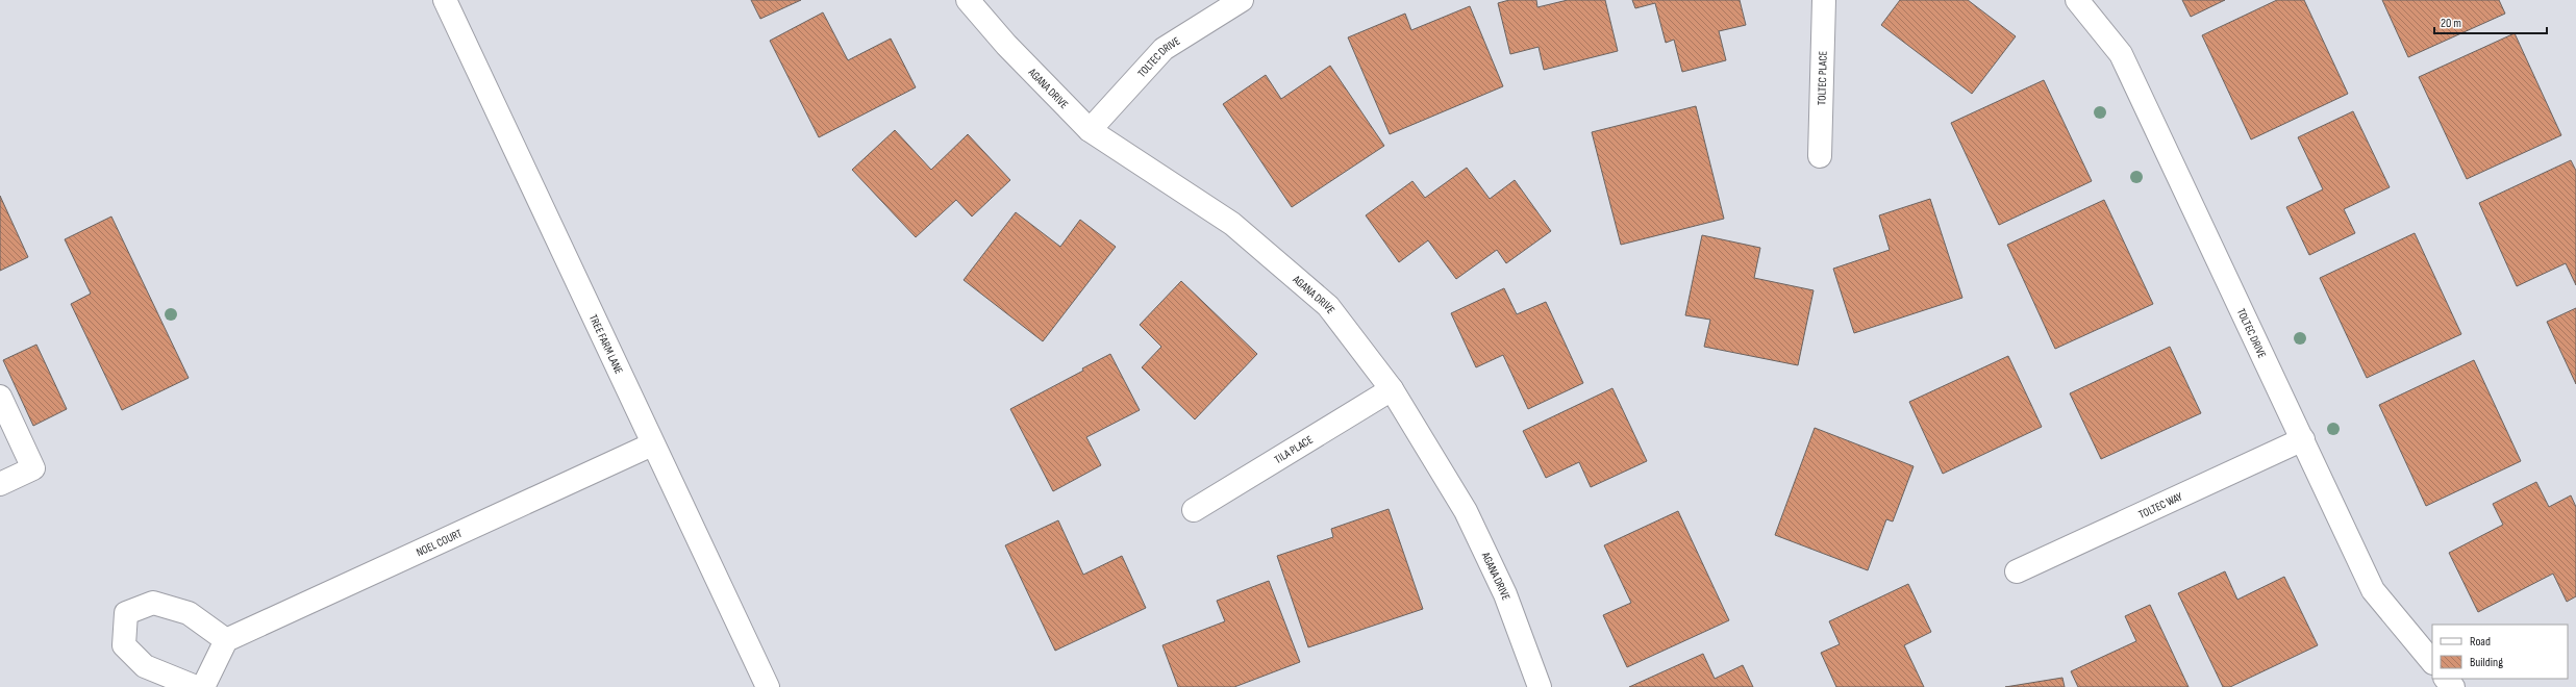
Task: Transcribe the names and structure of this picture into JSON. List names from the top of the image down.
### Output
{
  "streets": {
    "street": [
      "TOLTEC DRIVE",
      "TOLTEC PLACE",
      "AGANA DRIVE",
      "TREE FARM LANE",
      "TILA PLACE",
      "TOLTEC WAY",
      "NOEL COURT"
    ]
  },
  "crossings": [
    ["TOLTEC DRIVE", "AGANA DRIVE"],
    ["TOLTEC DRIVE", "TOLTEC WAY"],
    ["AGANA DRIVE", "TILA PLACE"],
    ["TREE FARM LANE", "NOEL COURT"]
  ],
  "legend": ["Road", "Building"],
  "scale_bar": "20 m"
}
